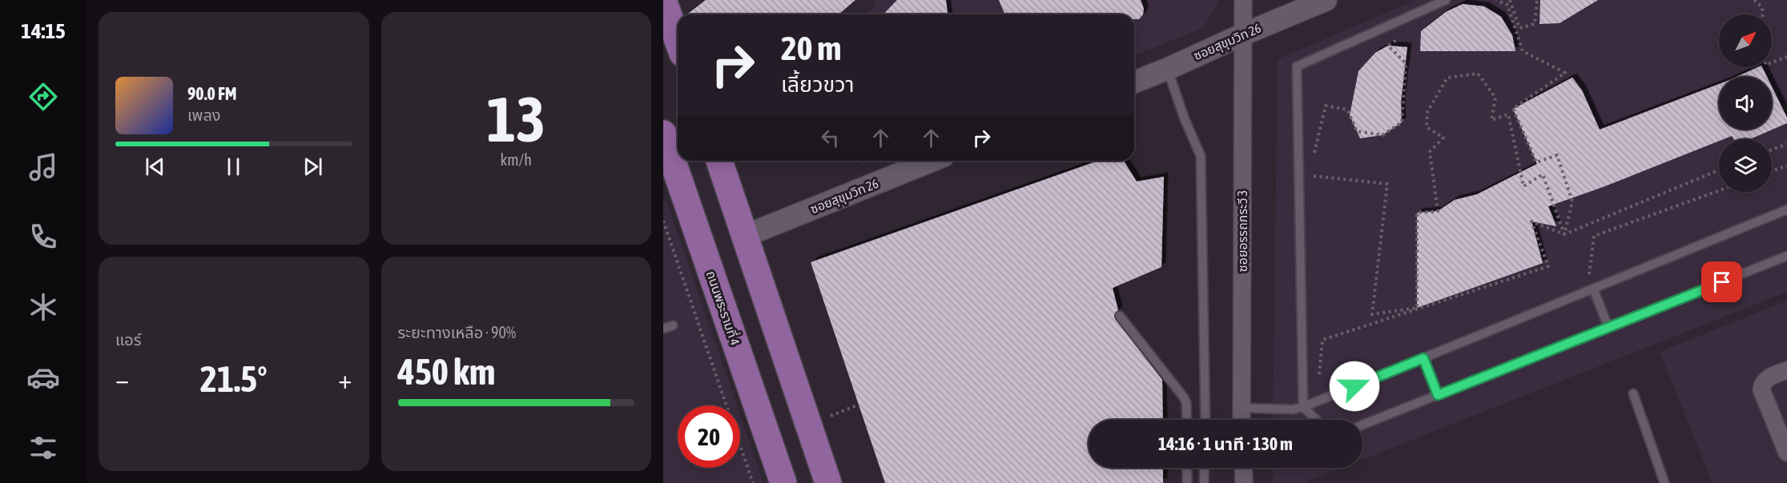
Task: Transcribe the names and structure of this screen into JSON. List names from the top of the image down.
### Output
{
  "streets": {
    "main road": ["ถนนพระรามที่ 4"],
    "street": ["ซอยสุขุมวิท 26", "ซอยอรรถกระวี 3"]
  },
  "crossings": [
    ["ซอยสุขุมวิท 26", "ซอยอรรถกระวี 3"]
  ],
  "north": "top right",
  "page": {
    "tabs": "14:15",
    "tile": [
      ["13", "km/h"],
      "แอร์",
      ["ระยะทางเหลือ · 90%", "450 km"]
    ],
    "turn": ["20 m", "เลี้ยวขวา"],
    "song": ["90.0 FM", "เพลง"],
    "heat": ["−", "21.5°", "+"],
    "limit": "20",
    "trip": "14:16 · 1 นาที · 130 m"
  }
}
